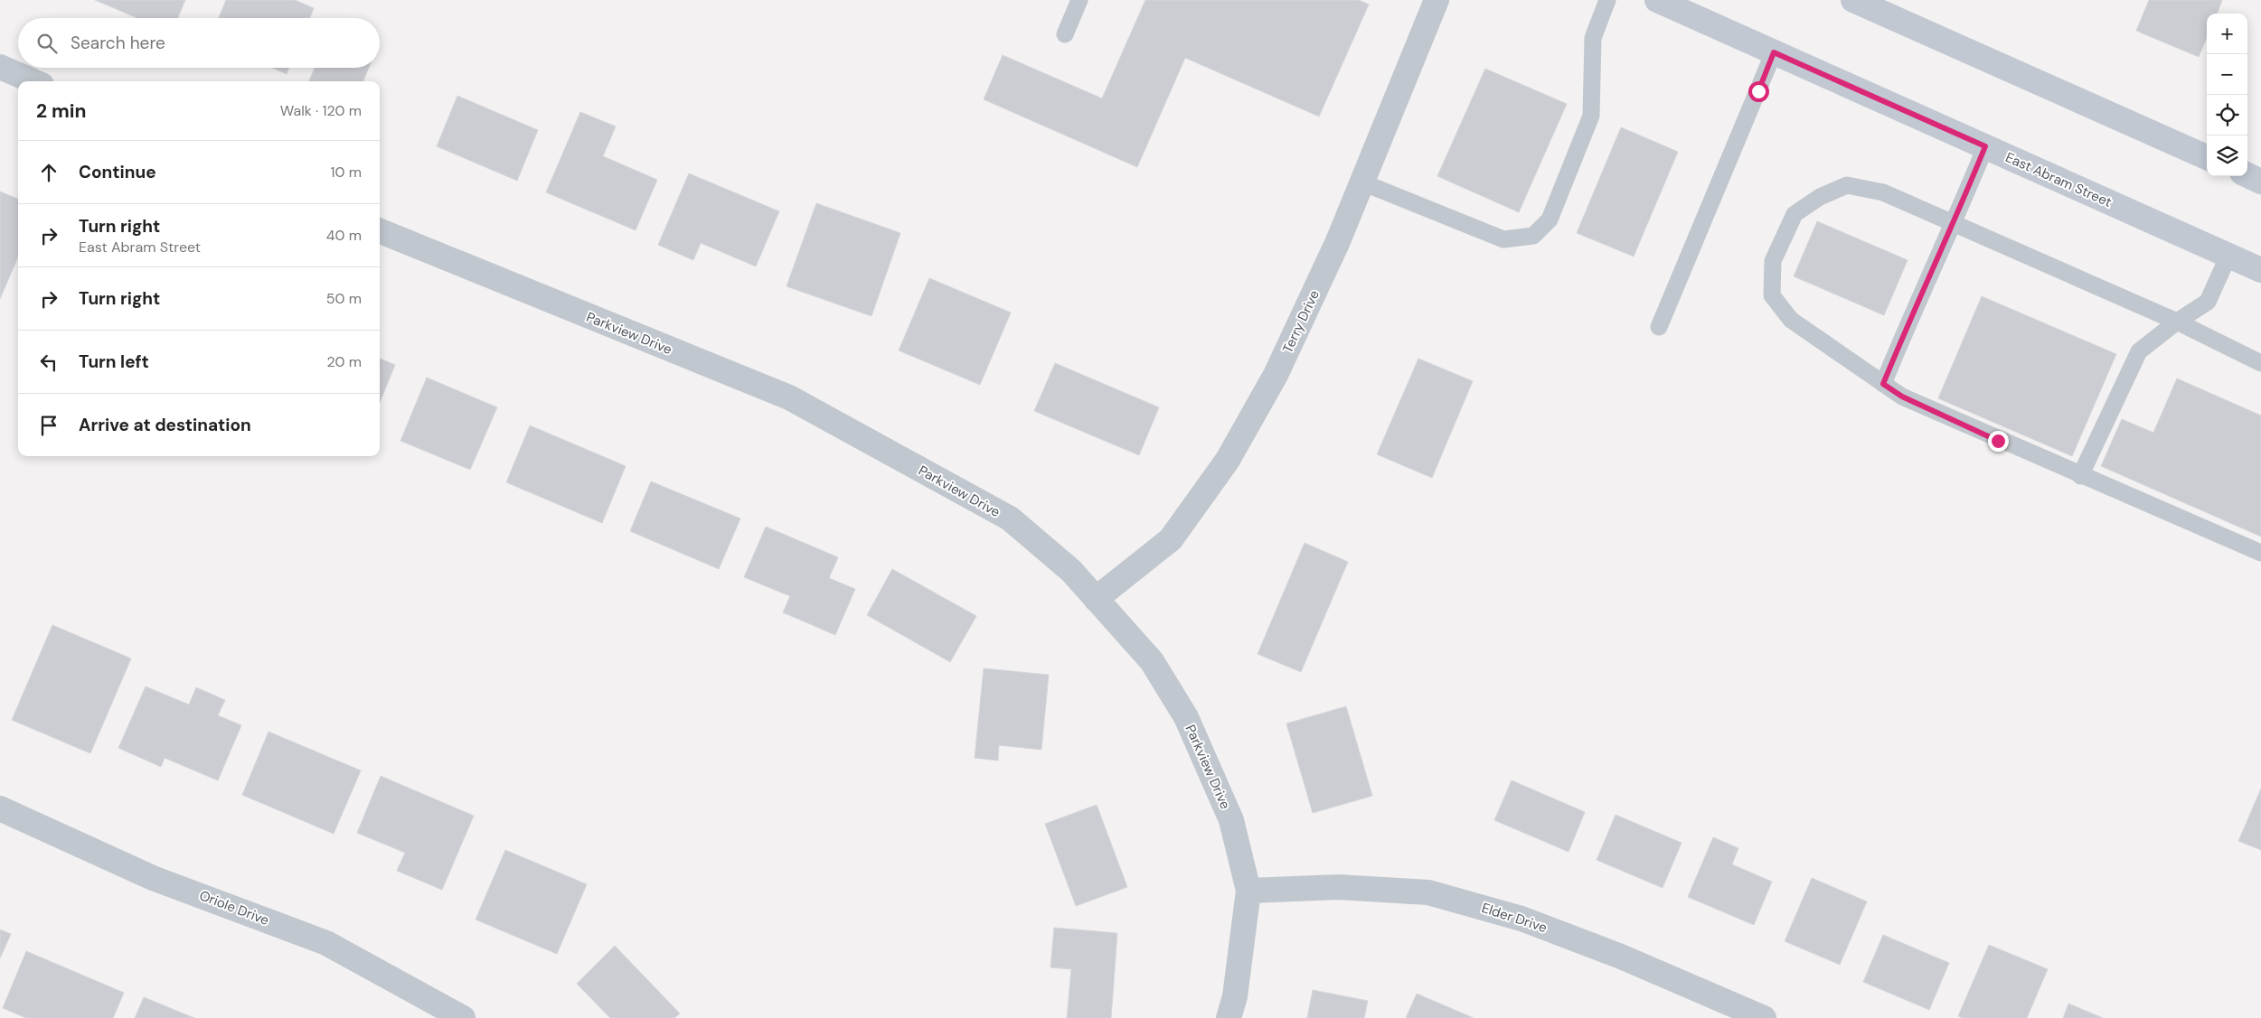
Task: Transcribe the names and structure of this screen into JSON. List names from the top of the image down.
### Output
{
  "streets": {
    "main road": ["East Abram Street"],
    "street": [
      "Terry Drive",
      "Parkview Drive",
      "Oriole Drive",
      "Elder Drive"
    ]
  },
  "crossings": [
    ["Terry Drive", "Parkview Drive"],
    ["Parkview Drive", "Elder Drive"]
  ],
  "page": {
    "map_buttons": ["+", "−"],
    "search": "Search here",
    "heading": ["2 min", "Walk · 120 m"],
    "list": [
      ["Continue", "10 m"],
      ["Turn right", "East Abram Street", "40 m"],
      ["Turn right", "50 m"],
      ["Turn left", "20 m"],
      "Arrive at destination"
    ]
  }
}
